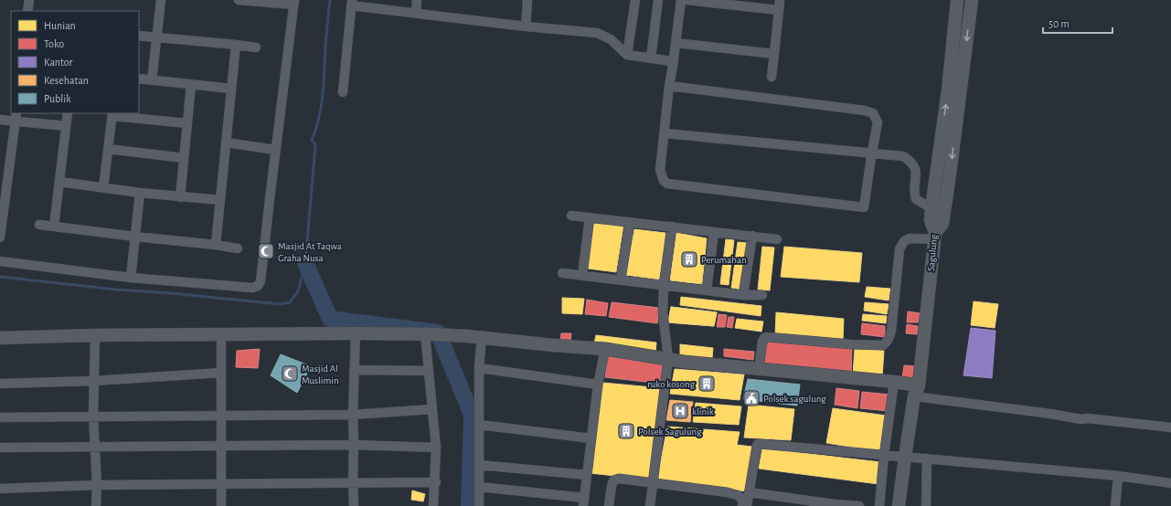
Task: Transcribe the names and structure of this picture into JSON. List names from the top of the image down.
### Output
{
  "streets": {
    "street": ["Sagulung"]
  },
  "places": {
    "mosque": ["Masjid At Taqwa Graha Nusa", "Masjid Al Muslimin"],
    "building": ["Perumahan", "ruko kosong", "Polsek Sagulung"],
    "public building": ["Polsek sagulung"],
    "hospital": ["klinik"]
  },
  "legend": [
    "Hunian",
    "Toko",
    "Kantor",
    "Kesehatan",
    "Publik"
  ],
  "scale_bar": "50 m"
}
